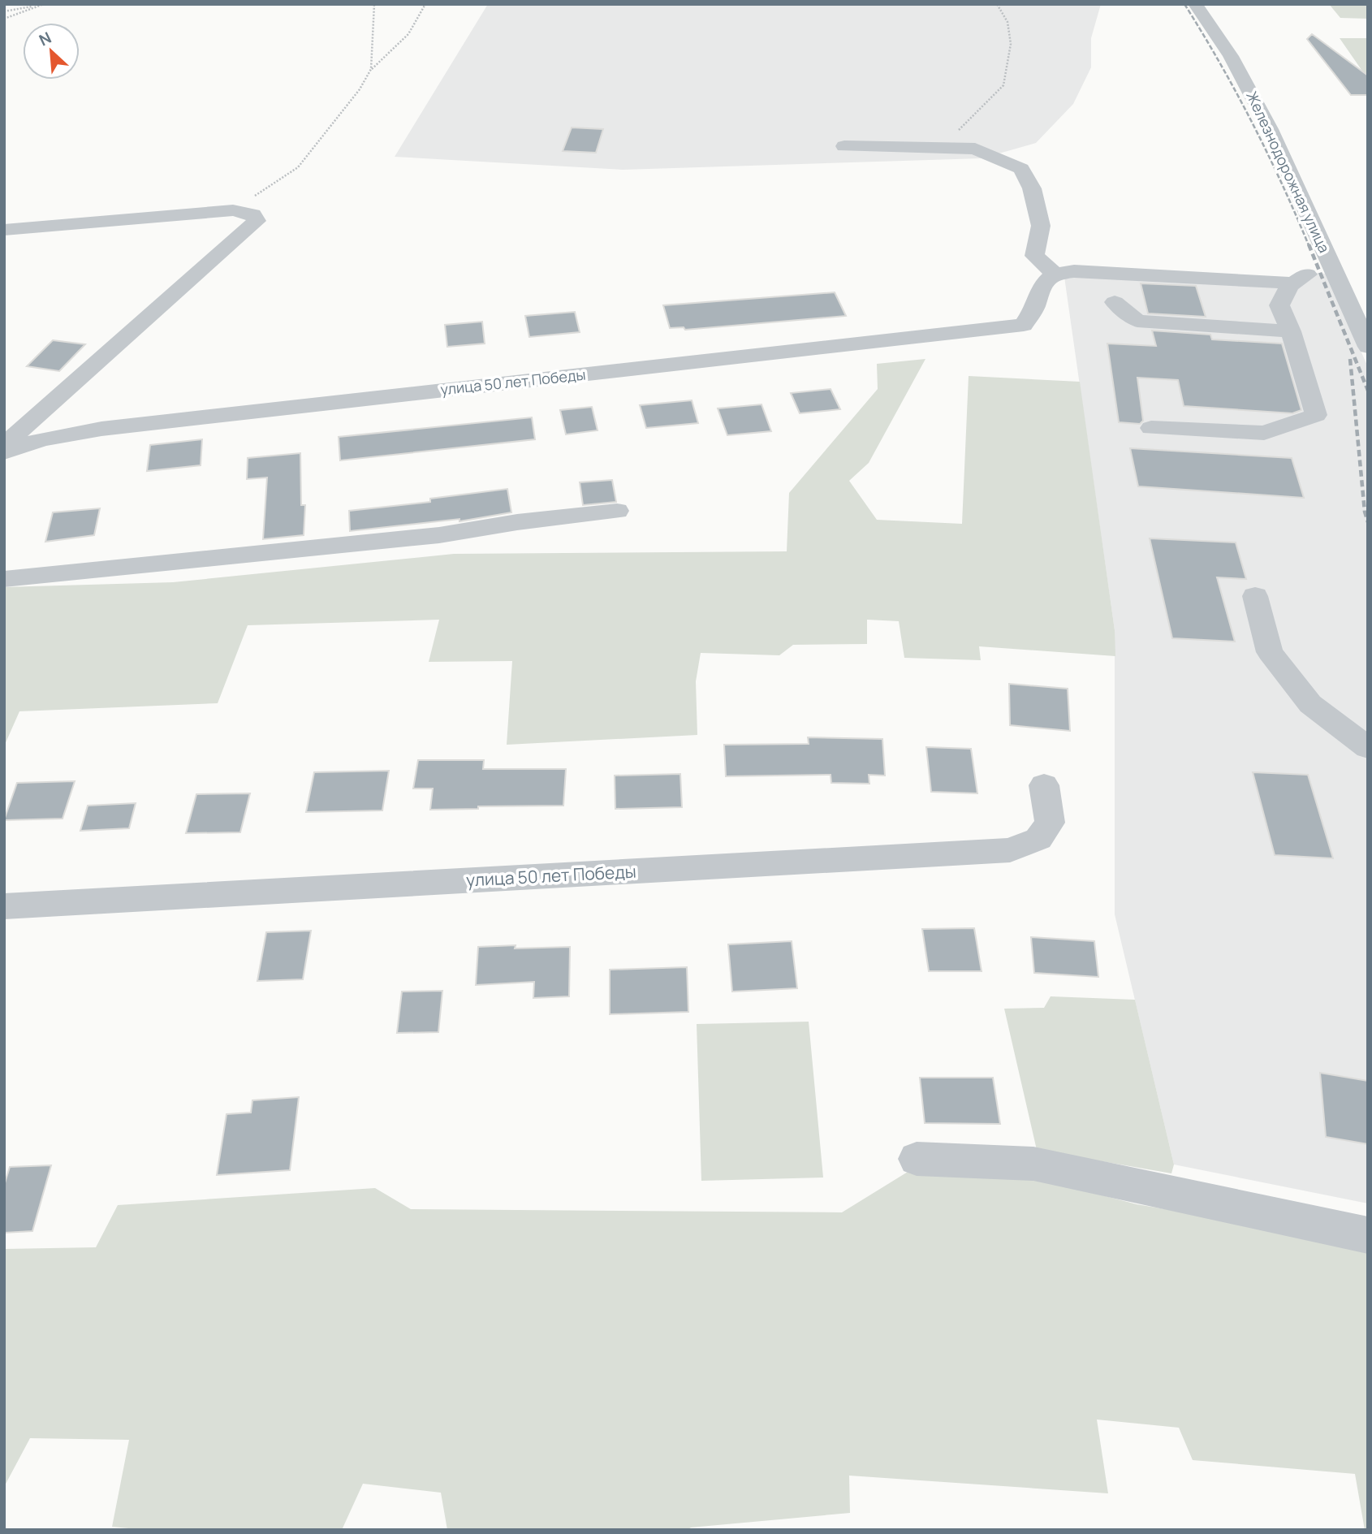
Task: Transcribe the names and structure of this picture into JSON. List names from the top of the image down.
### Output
{
  "streets": {
    "street": ["Железнодорожная улица", "улица 50 лет Победы"]
  },
  "north": "top left"
}
